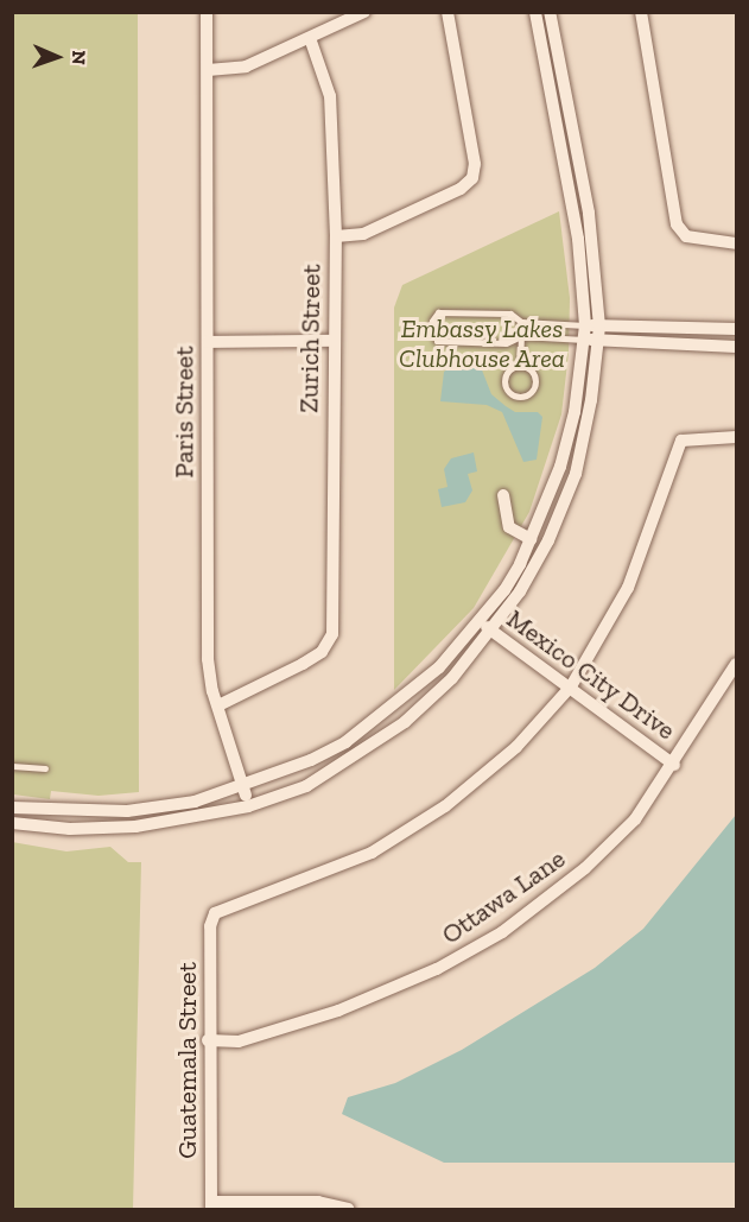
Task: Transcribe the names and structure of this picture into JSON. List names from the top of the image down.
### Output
{
  "streets": {
    "street": [
      "Zurich Street",
      "Paris Street",
      "Mexico City Drive",
      "Ottawa Lane",
      "Guatemala Street"
    ]
  },
  "crossings": [
    ["Zurich Street", "Paris Street"],
    ["Mexico City Drive", "Ottawa Lane"],
    ["Mexico City Drive", "Guatemala Street"],
    ["Ottawa Lane", "Guatemala Street"]
  ],
  "parks": ["Embassy Lakes Clubhouse Area"],
  "north": "right"
}
